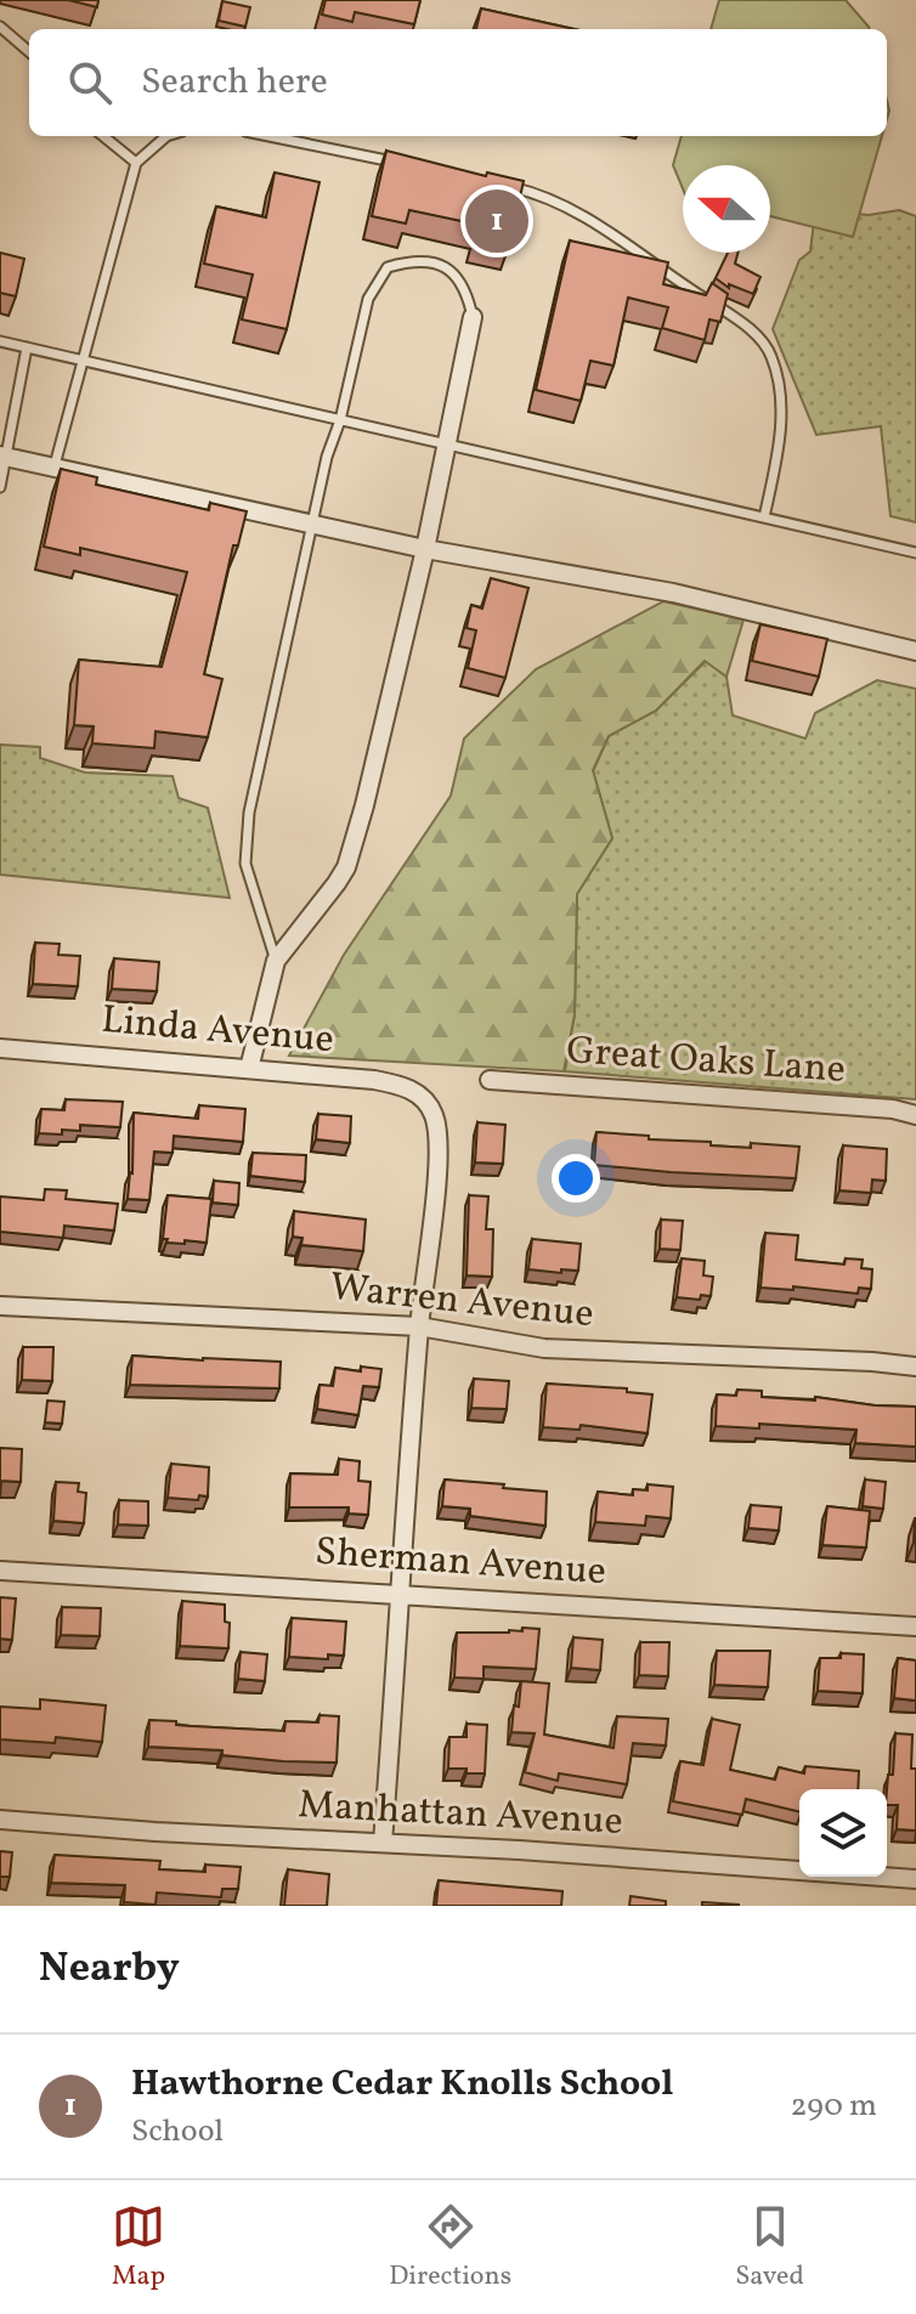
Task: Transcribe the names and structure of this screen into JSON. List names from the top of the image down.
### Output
{
  "streets": {
    "street": [
      "Linda Avenue",
      "Great Oaks Lane",
      "Warren Avenue",
      "Sherman Avenue",
      "Manhattan Avenue"
    ]
  },
  "crossings": [
    ["Linda Avenue", "Warren Avenue"]
  ],
  "north": "left",
  "page": {
    "search": "Search here",
    "pins": "1",
    "heading": "Nearby",
    "list": [
      {
        "mark": "1",
        "name": "Hawthorne Cedar Knolls School",
        "note": "School",
        "value": "290 m"
      }
    ],
    "nav": ["Map", "Directions", "Saved"]
  }
}
